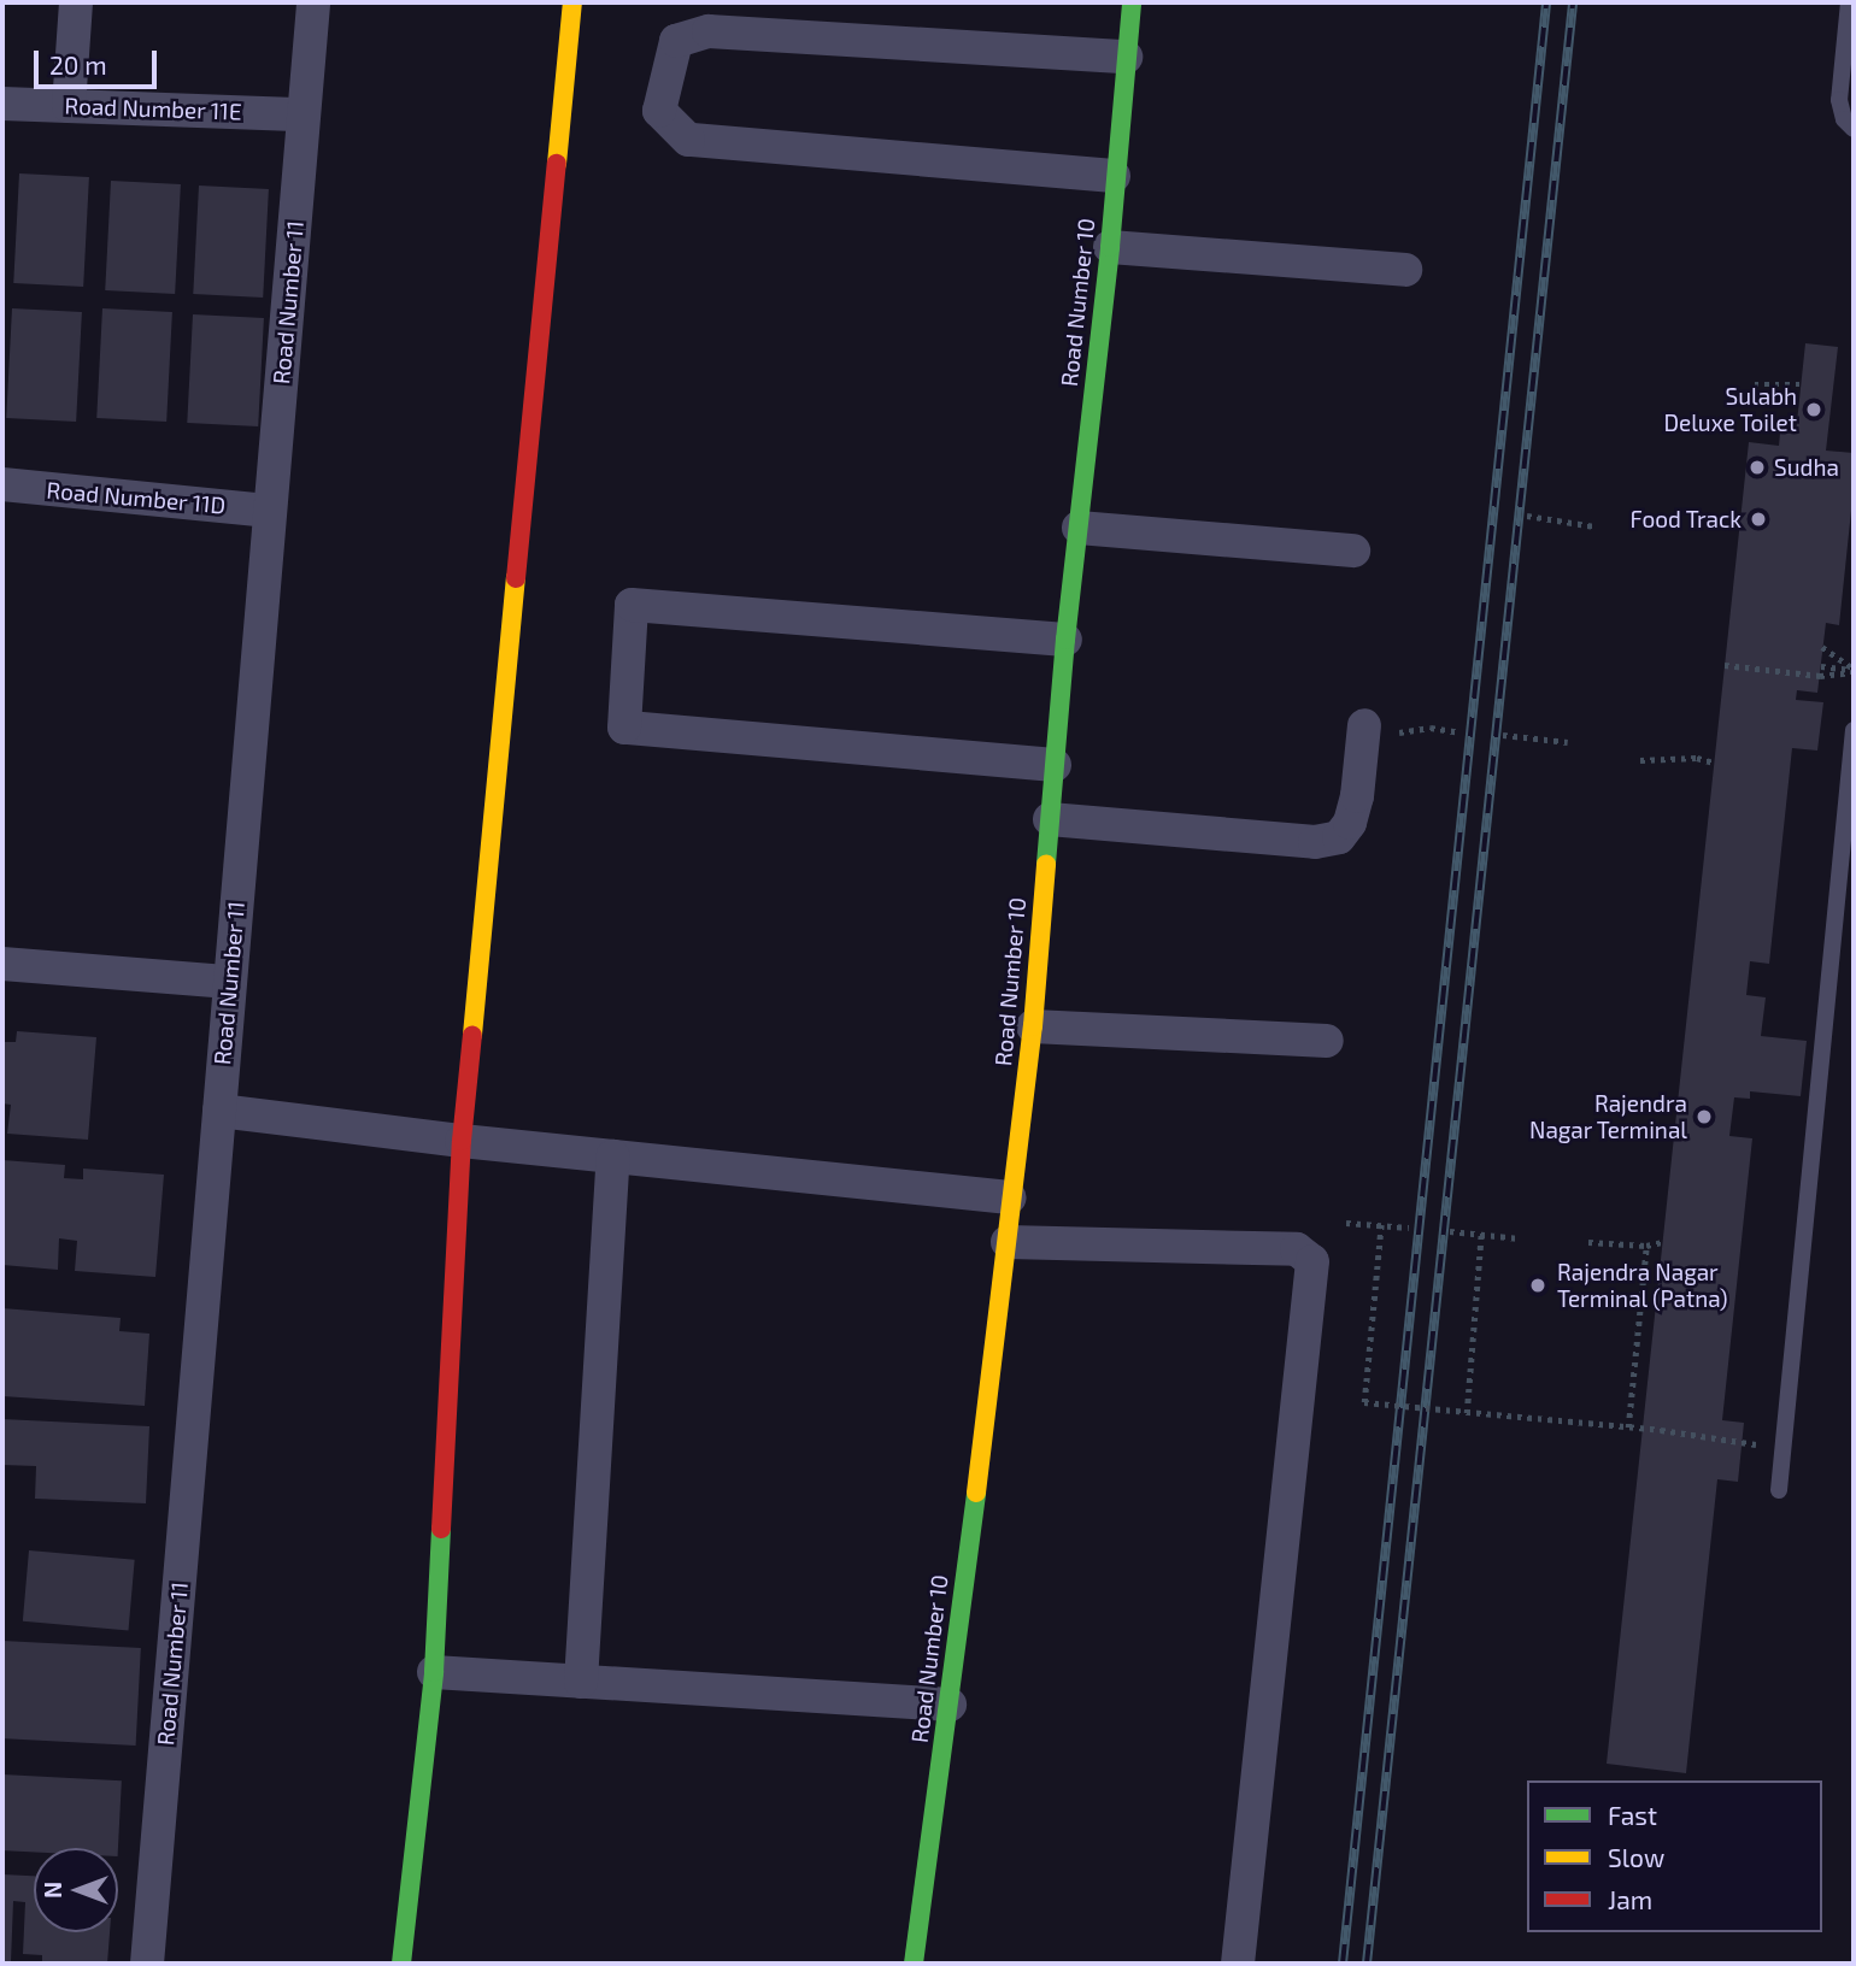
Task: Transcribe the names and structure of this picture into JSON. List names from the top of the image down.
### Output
{
  "streets": {
    "street": [
      "Road Number 11E",
      "Road Number 11",
      "Road Number 10",
      "Road Number 11D"
    ]
  },
  "crossings": [
    ["Road Number 11E", "Road Number 11"],
    ["Road Number 11", "Road Number 11D"]
  ],
  "places": [
    "Sulabh Deluxe Toilet",
    "Sudha",
    "Food Track",
    "Rajendra Nagar Terminal",
    "Rajendra Nagar Terminal (Patna)"
  ],
  "legend": ["Fast", "Slow", "Jam"],
  "scale_bar": "20 m",
  "north": "left"
}
